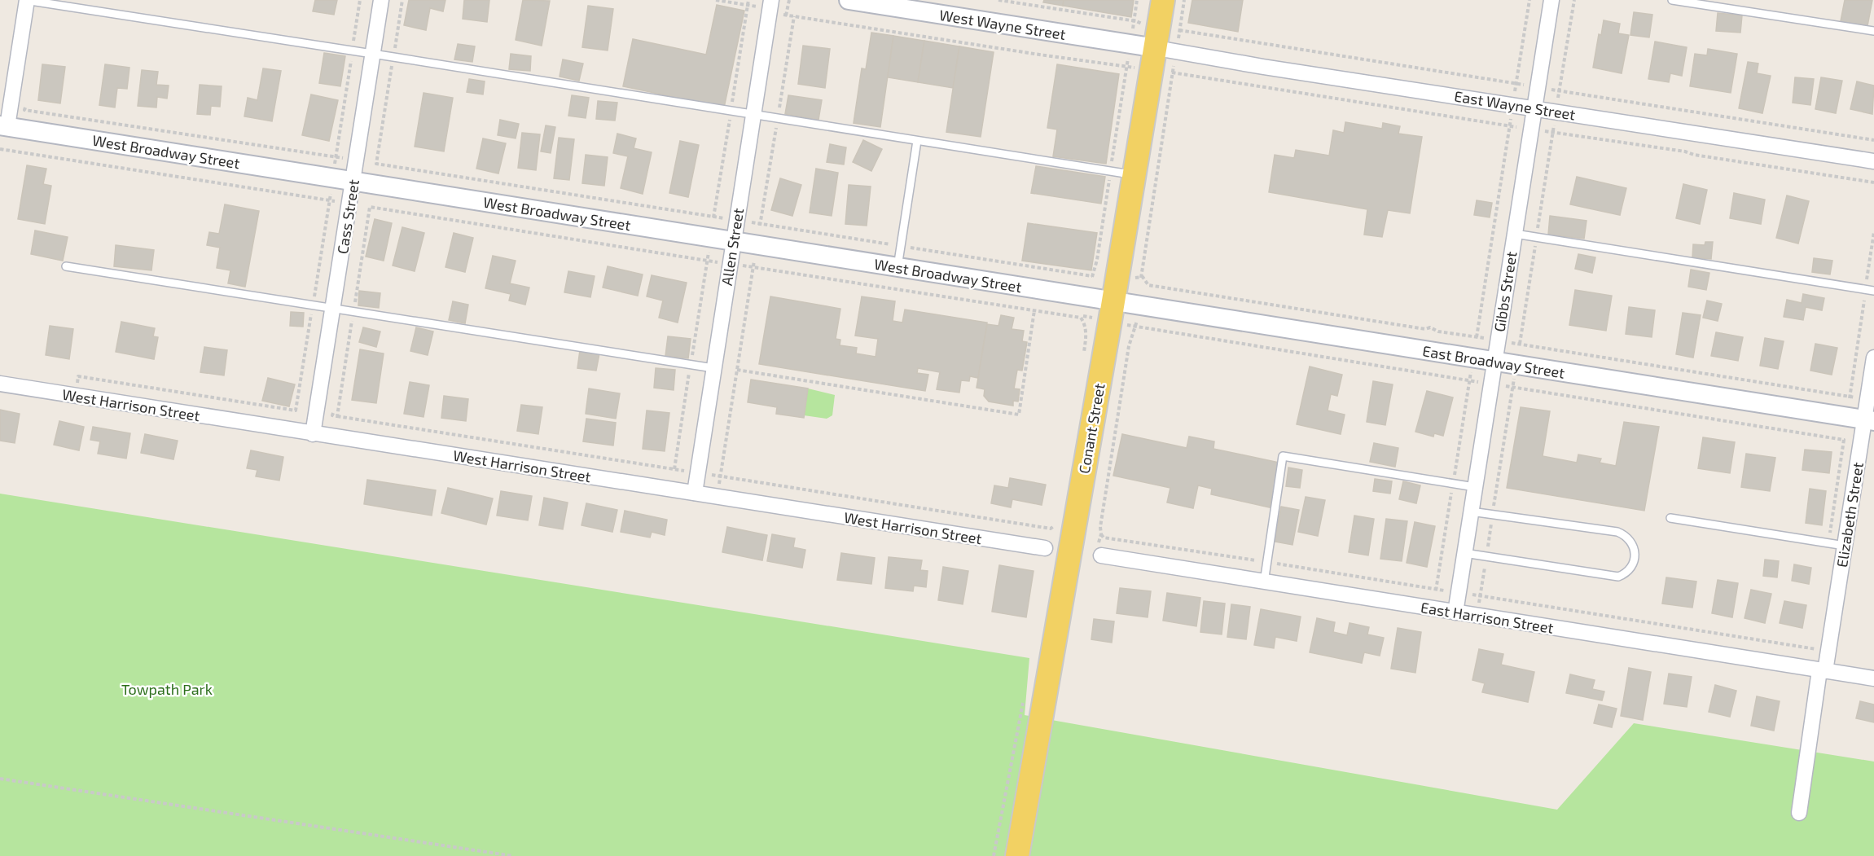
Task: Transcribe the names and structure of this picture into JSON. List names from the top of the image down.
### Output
{
  "streets": {
    "main road": ["Conant Street"],
    "street": [
      "West Wayne Street",
      "East Wayne Street",
      "West Broadway Street",
      "Cass Street",
      "Allen Street",
      "Gibbs Street",
      "East Broadway Street",
      "West Harrison Street",
      "Elizabeth Street",
      "East Harrison Street"
    ]
  },
  "crossings": [
    ["West Wayne Street", "East Wayne Street"],
    ["West Wayne Street", "Conant Street"],
    ["East Wayne Street", "Gibbs Street"],
    ["East Wayne Street", "Conant Street"],
    ["West Broadway Street", "Cass Street"],
    ["West Broadway Street", "Allen Street"],
    ["West Broadway Street", "East Broadway Street"],
    ["West Broadway Street", "Conant Street"],
    ["Cass Street", "West Harrison Street"],
    ["Allen Street", "West Harrison Street"],
    ["Gibbs Street", "East Broadway Street"],
    ["Gibbs Street", "East Harrison Street"],
    ["East Broadway Street", "Conant Street"],
    ["East Broadway Street", "Elizabeth Street"],
    ["Elizabeth Street", "East Harrison Street"]
  ],
  "parks": ["Towpath Park"]
}
